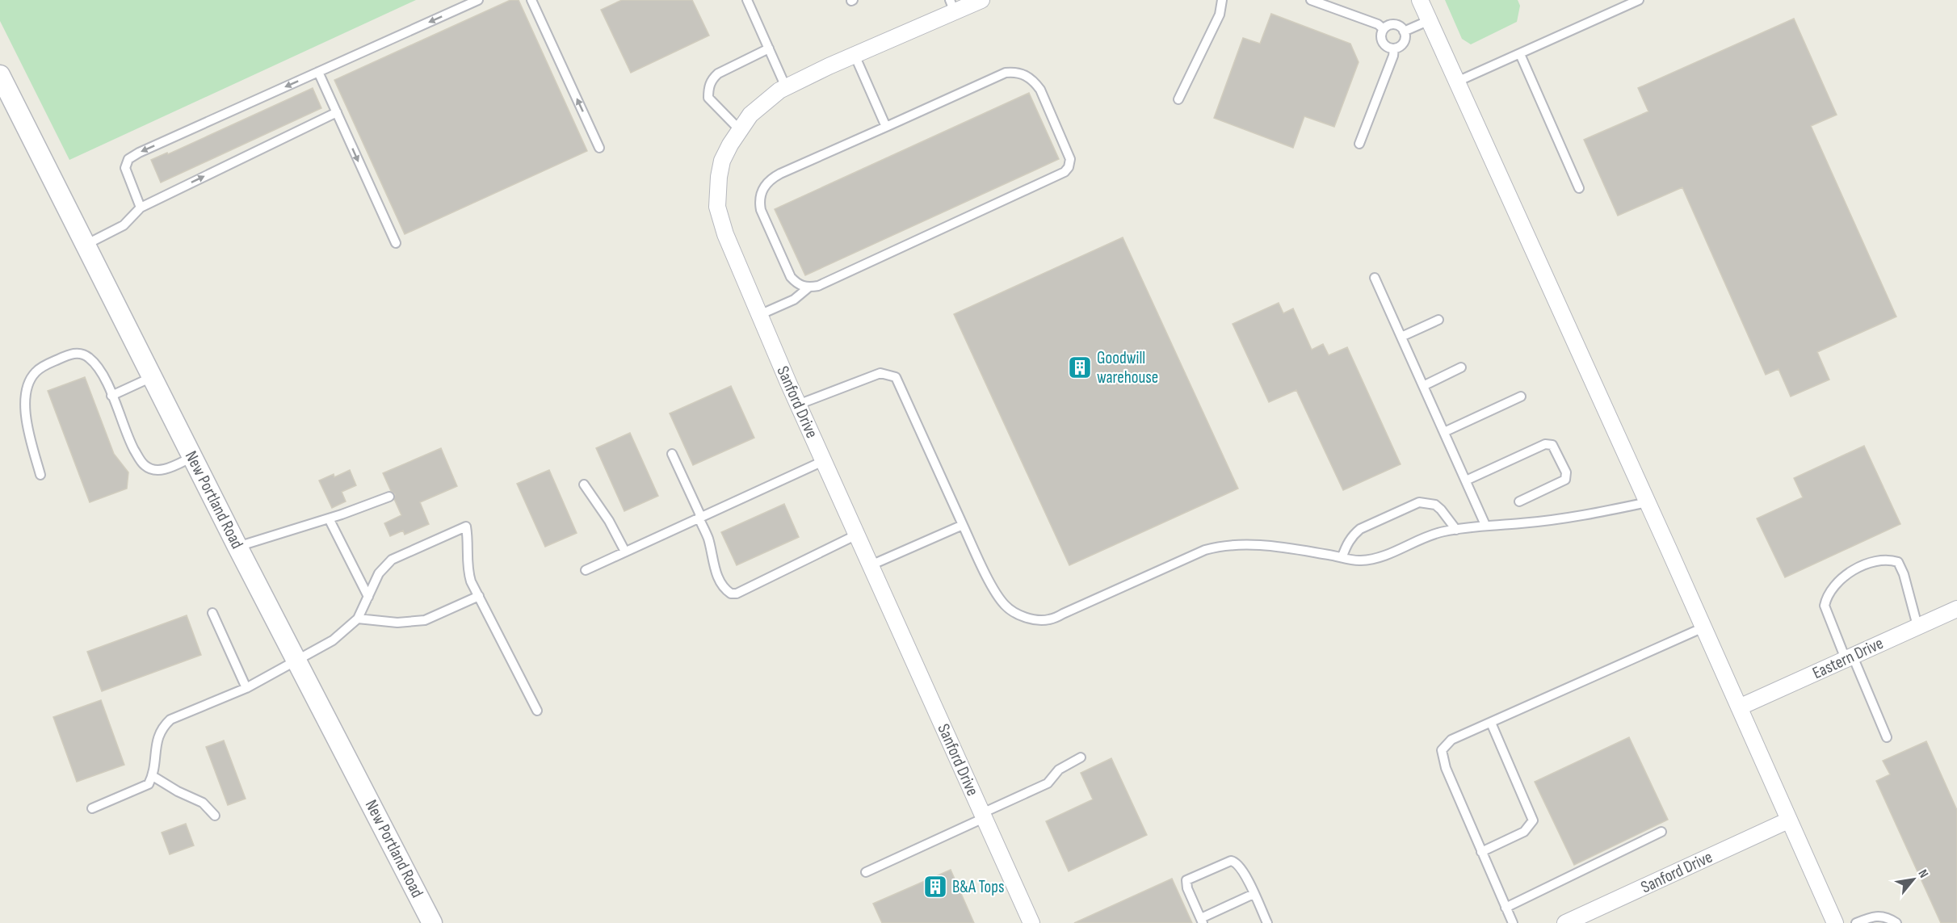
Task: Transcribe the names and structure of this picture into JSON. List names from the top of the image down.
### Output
{
  "streets": {
    "street": ["Sanford Drive", "New Portland Road", "Eastern Drive"]
  },
  "places": {
    "building": ["Goodwill warehouse", "B&A Tops"]
  },
  "north": "top right"
}
